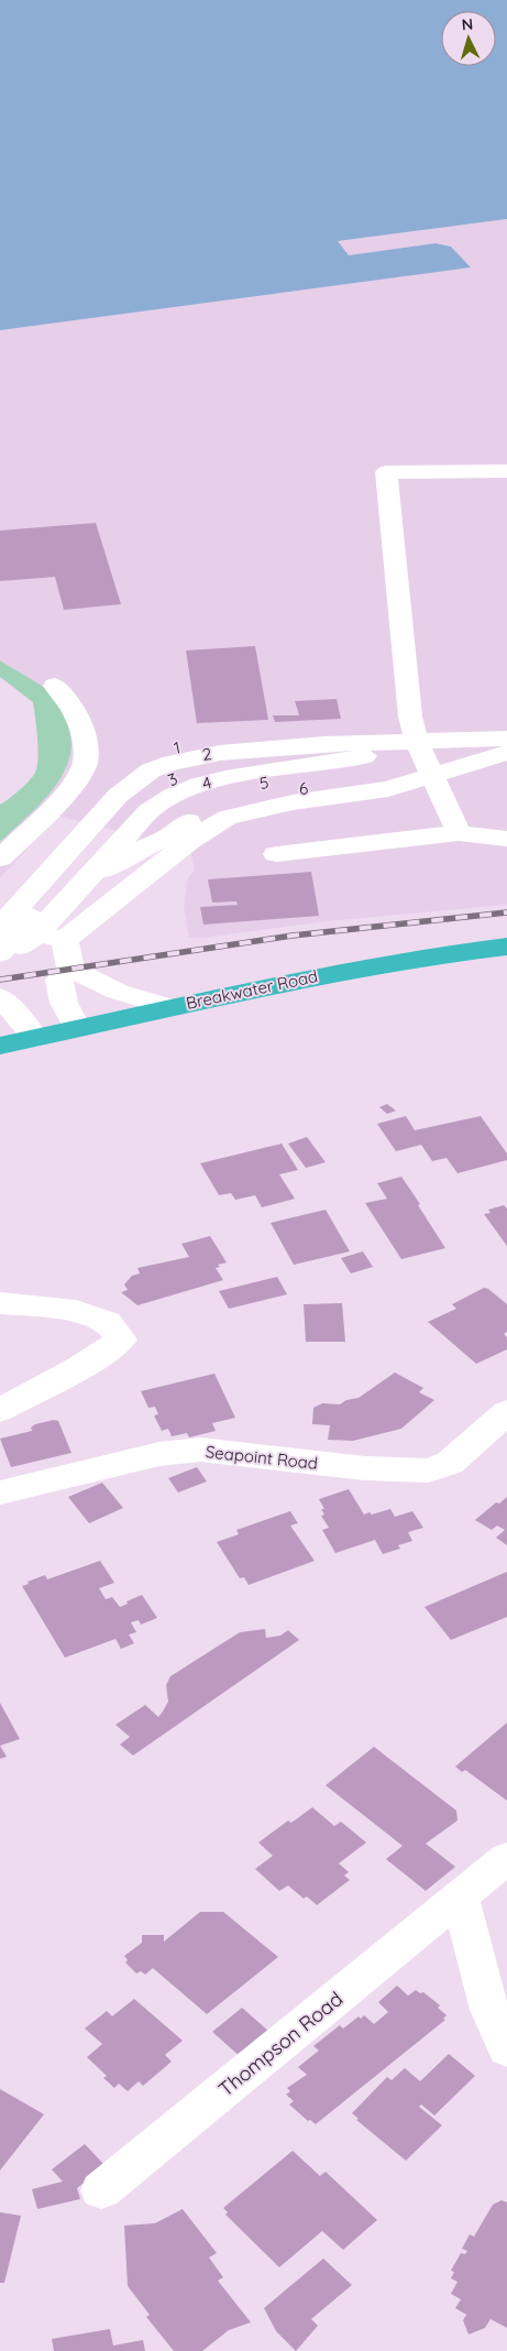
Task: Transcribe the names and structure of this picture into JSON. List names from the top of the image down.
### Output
{
  "streets": {
    "highway": ["Breakwater Road"],
    "street": [
      "3",
      "4",
      "6",
      "Seapoint Road",
      "Thompson Road"
    ]
  },
  "crossings": [
    ["3", "4"],
    ["3", "6"],
    ["4", "6"]
  ],
  "north": "top"
}
